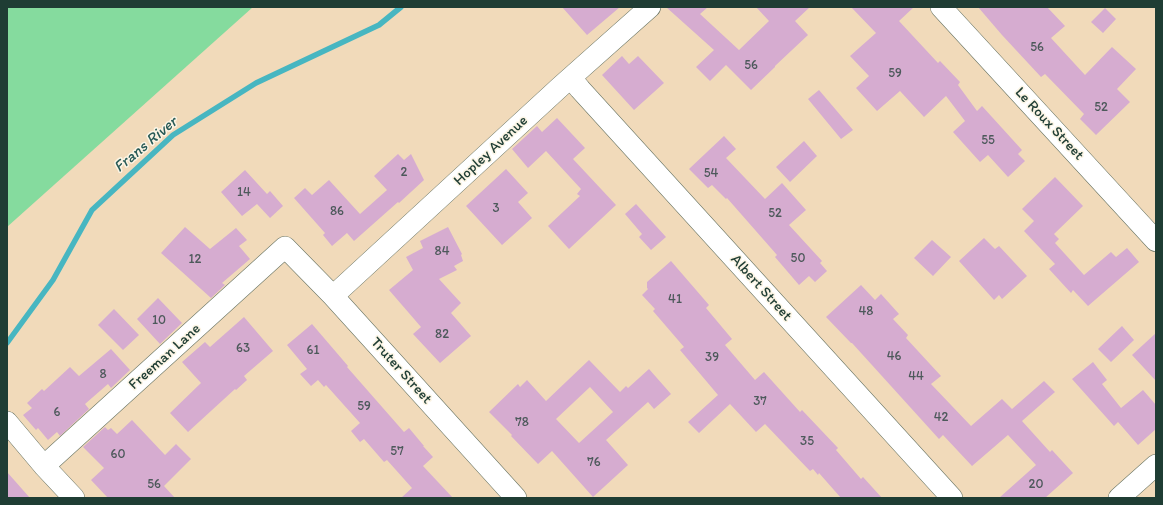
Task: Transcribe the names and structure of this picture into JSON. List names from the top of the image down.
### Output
{
  "streets": {
    "street": [
      "Le Roux Street",
      "Hopley Avenue",
      "Albert Street",
      "Freeman Lane",
      "Truter Street"
    ]
  },
  "crossings": [
    ["Hopley Avenue", "Albert Street"],
    ["Hopley Avenue", "Truter Street"],
    ["Freeman Lane", "Truter Street"]
  ],
  "water": ["Frans River"],
  "house_numbers": [
    "56",
    "56",
    "59",
    "52",
    "55",
    "2",
    "54",
    "14",
    "3",
    "86",
    "52",
    "84",
    "50",
    "12",
    "41",
    "48",
    "10",
    "82",
    "63",
    "61",
    "46",
    "39",
    "8",
    "44",
    "37",
    "59",
    "6",
    "42",
    "78",
    "35",
    "57",
    "60",
    "76",
    "56",
    "20"
  ]
}
